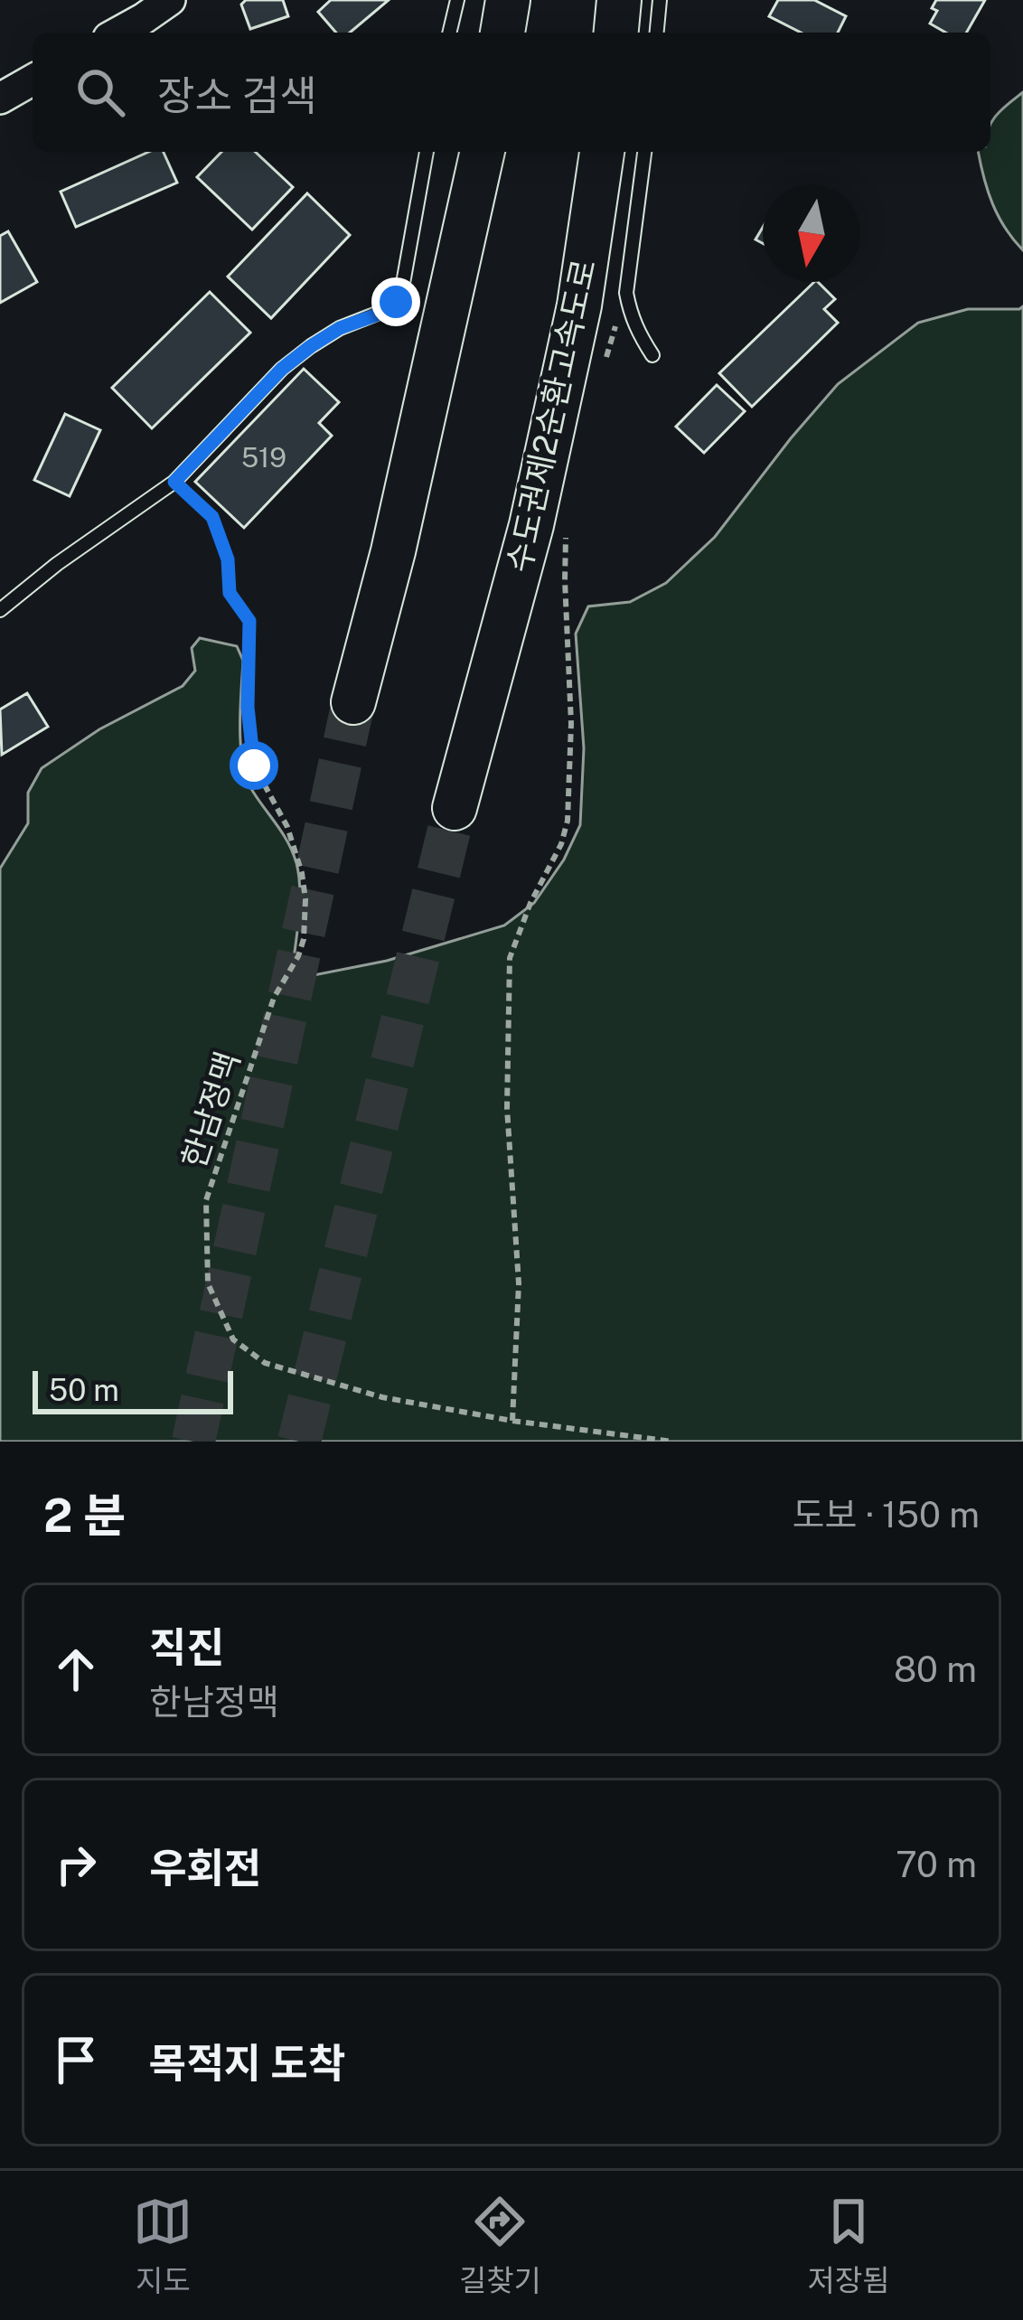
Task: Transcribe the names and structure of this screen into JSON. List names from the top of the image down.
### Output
{
  "streets": {
    "highway": ["수도권제2순환고속도로"],
    "path": ["한남정맥"]
  },
  "house_numbers": ["519"],
  "scale_bar": "50 m",
  "north": "bottom",
  "page": {
    "search": "장소 검색",
    "scale": "50 m",
    "heading": ["2 분", "도보 · 150 m"],
    "list": [
      ["직진", "한남정맥", "80 m"],
      ["우회전", "70 m"],
      "목적지 도착"
    ],
    "nav": ["지도", "길찾기", "저장됨"]
  }
}
